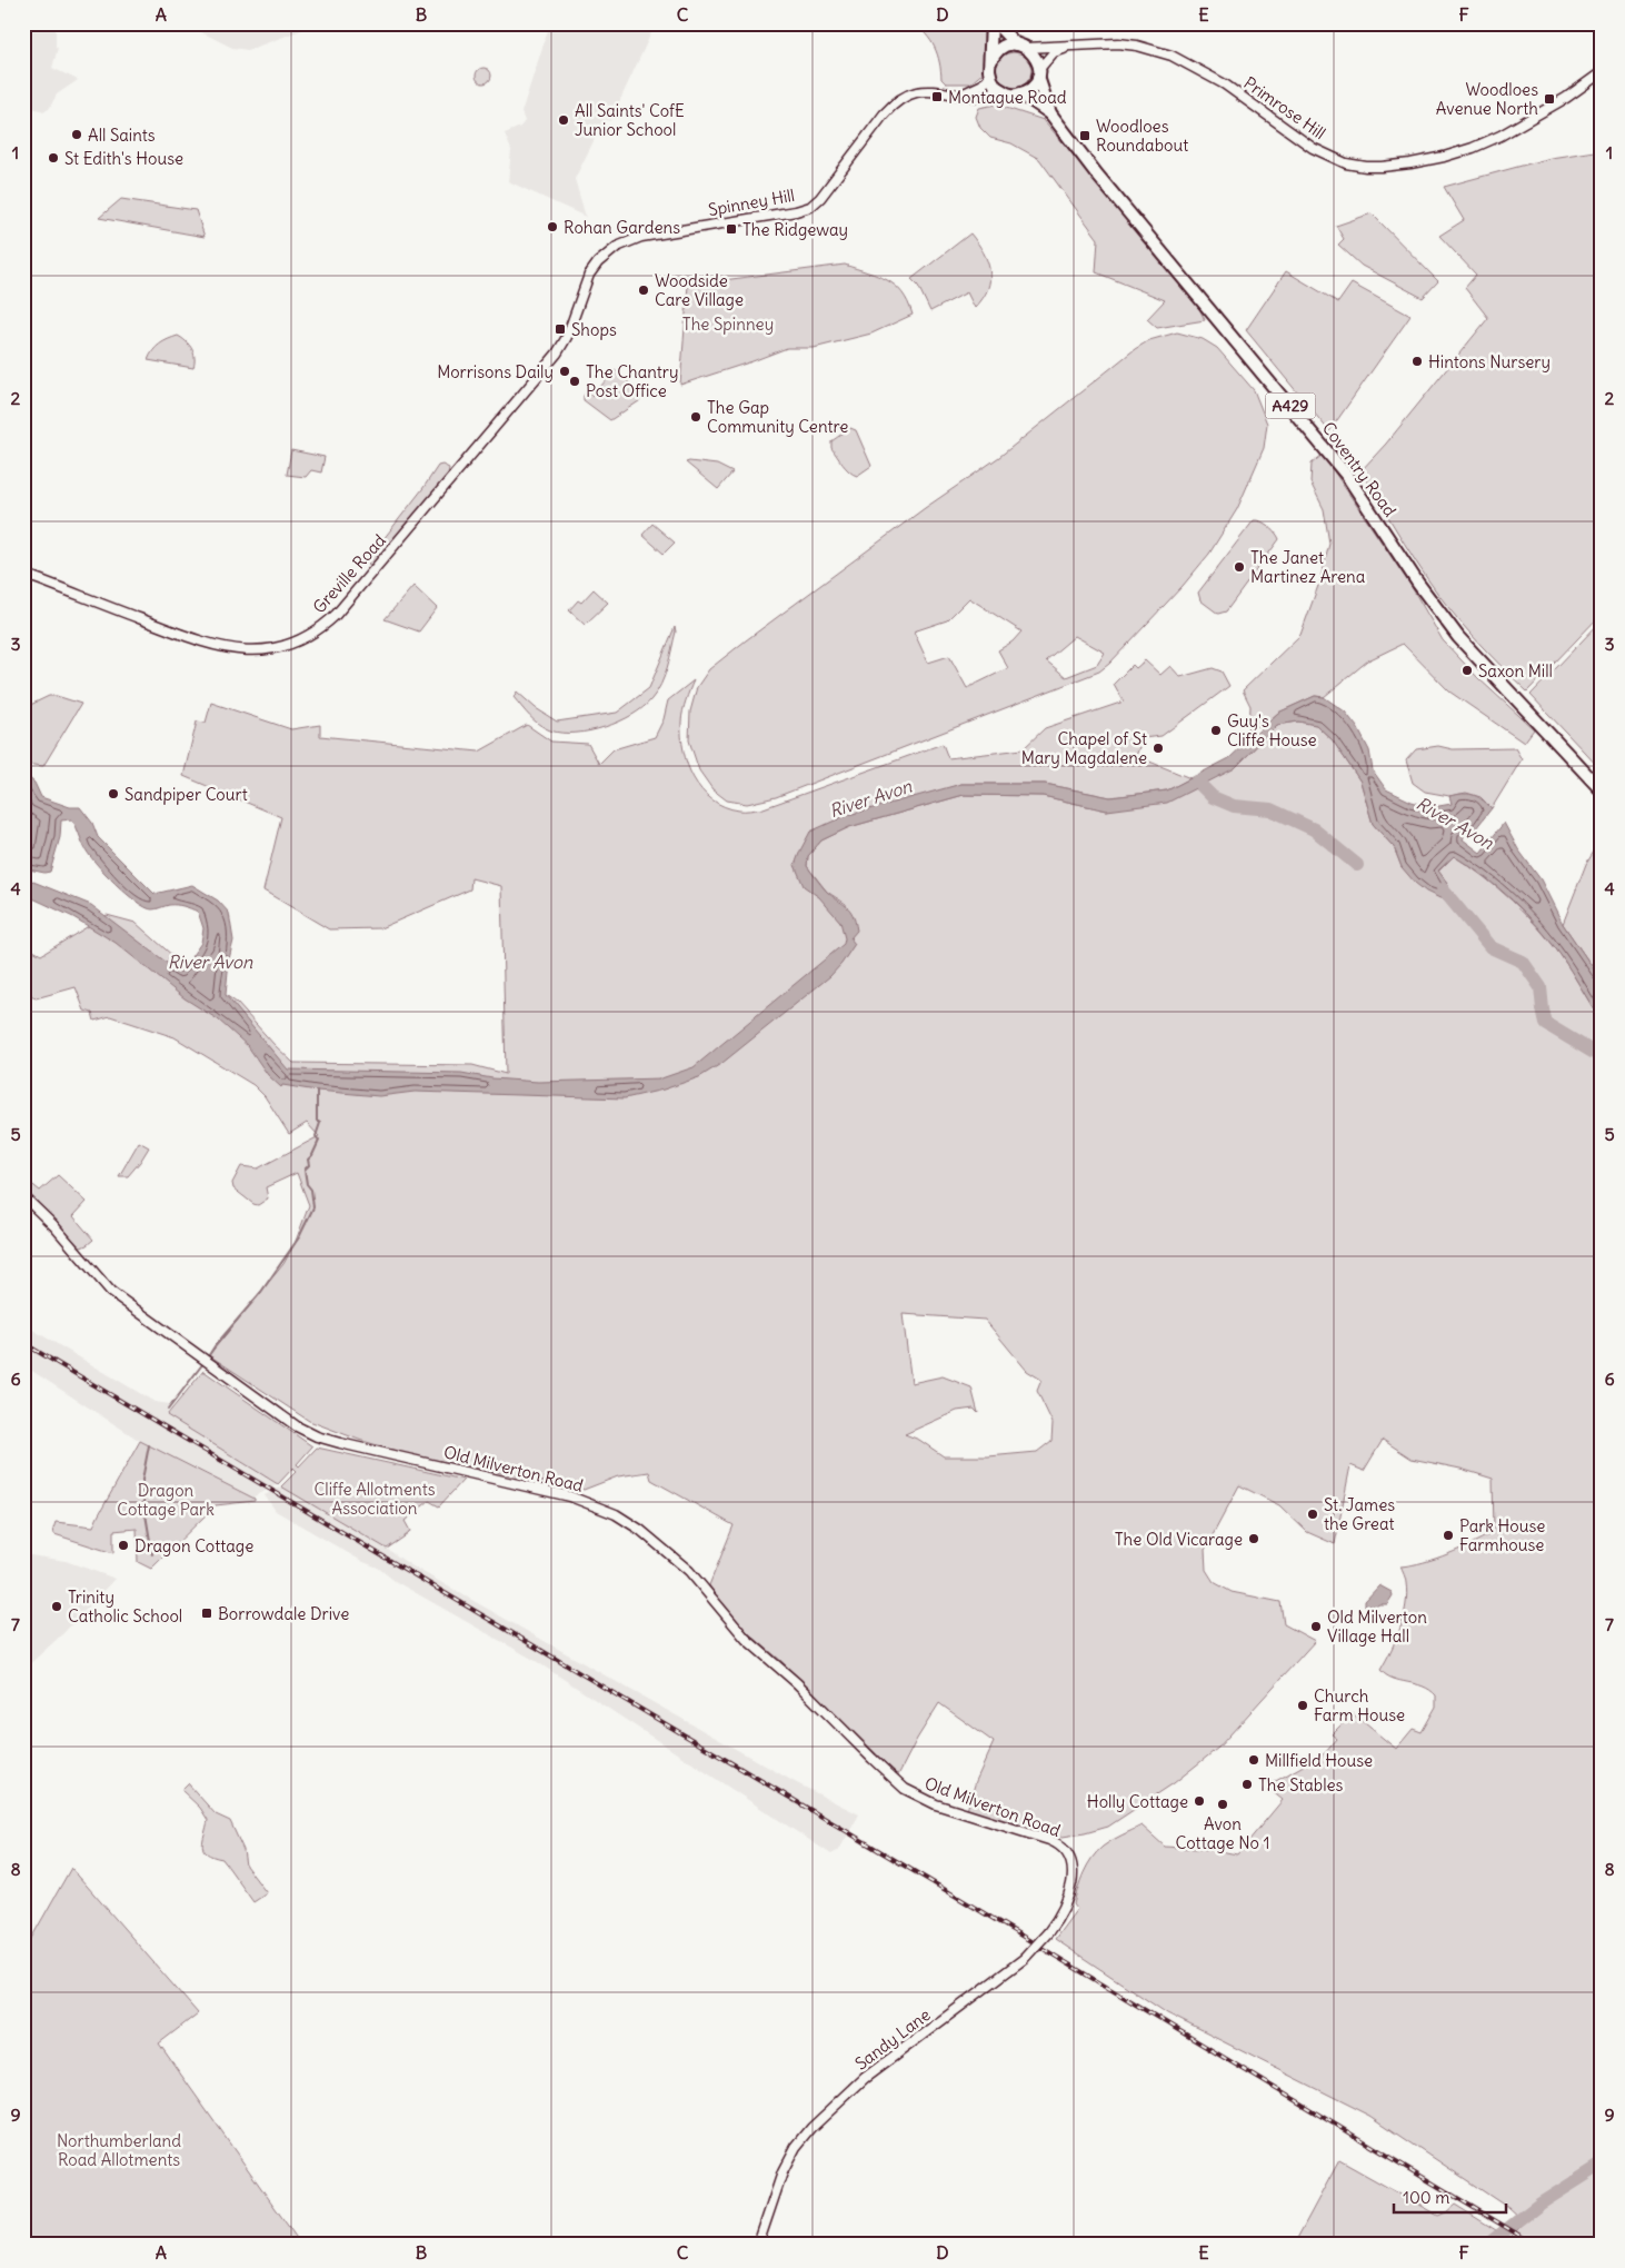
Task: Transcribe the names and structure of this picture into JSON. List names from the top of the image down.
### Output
{
  "streets": {
    "main road": ["A429", "Coventry Road"],
    "street": [
      "Primrose Hill",
      "Spinney Hill",
      "Greville Road",
      "Old Milverton Road",
      "Sandy Lane"
    ]
  },
  "crossings": [
    ["Primrose Hill", "Spinney Hill"],
    ["Primrose Hill", "Coventry Road"],
    ["Spinney Hill", "Coventry Road"],
    ["Spinney Hill", "Greville Road"],
    ["Old Milverton Road", "Sandy Lane"]
  ],
  "water": ["River Avon"],
  "parks": [
    "The Spinney",
    "Cliffe Allotments Association",
    "Dragon Cottage Park",
    "Northumberland Road Allotments"
  ],
  "places": {
    "transit": [
      "Montague Road",
      "Woodloes Avenue North",
      "Woodloes Roundabout",
      "The Ridgeway",
      "Shops",
      "Borrowdale Drive"
    ],
    "other": [
      "All Saints' CofE Junior School",
      "All Saints",
      "St Edith's House",
      "Rohan Gardens",
      "Woodside Care Village",
      "Hintons Nursery",
      "Morrisons Daily",
      "The Chantry Post Office",
      "The Gap Community Centre",
      "The Janet Martinez Arena",
      "Saxon Mill",
      "Guy's Cliffe House",
      "Chapel of St Mary Magdalene",
      "Sandpiper Court",
      "St. James the Great",
      "Park House Farmhouse",
      "The Old Vicarage",
      "Dragon Cottage",
      "Trinity Catholic School",
      "Old Milverton Village Hall",
      "Church Farm House",
      "Millfield House",
      "The Stables",
      "Holly Cottage",
      "Avon Cottage No 1"
    ]
  },
  "scale_bar": "100 m",
  "grid": {
    "columns": [
      "A",
      "B",
      "C",
      "D",
      "E",
      "F"
    ],
    "rows": [
      "1",
      "2",
      "3",
      "4",
      "5",
      "6",
      "7",
      "8",
      "9"
    ]
  }
}
